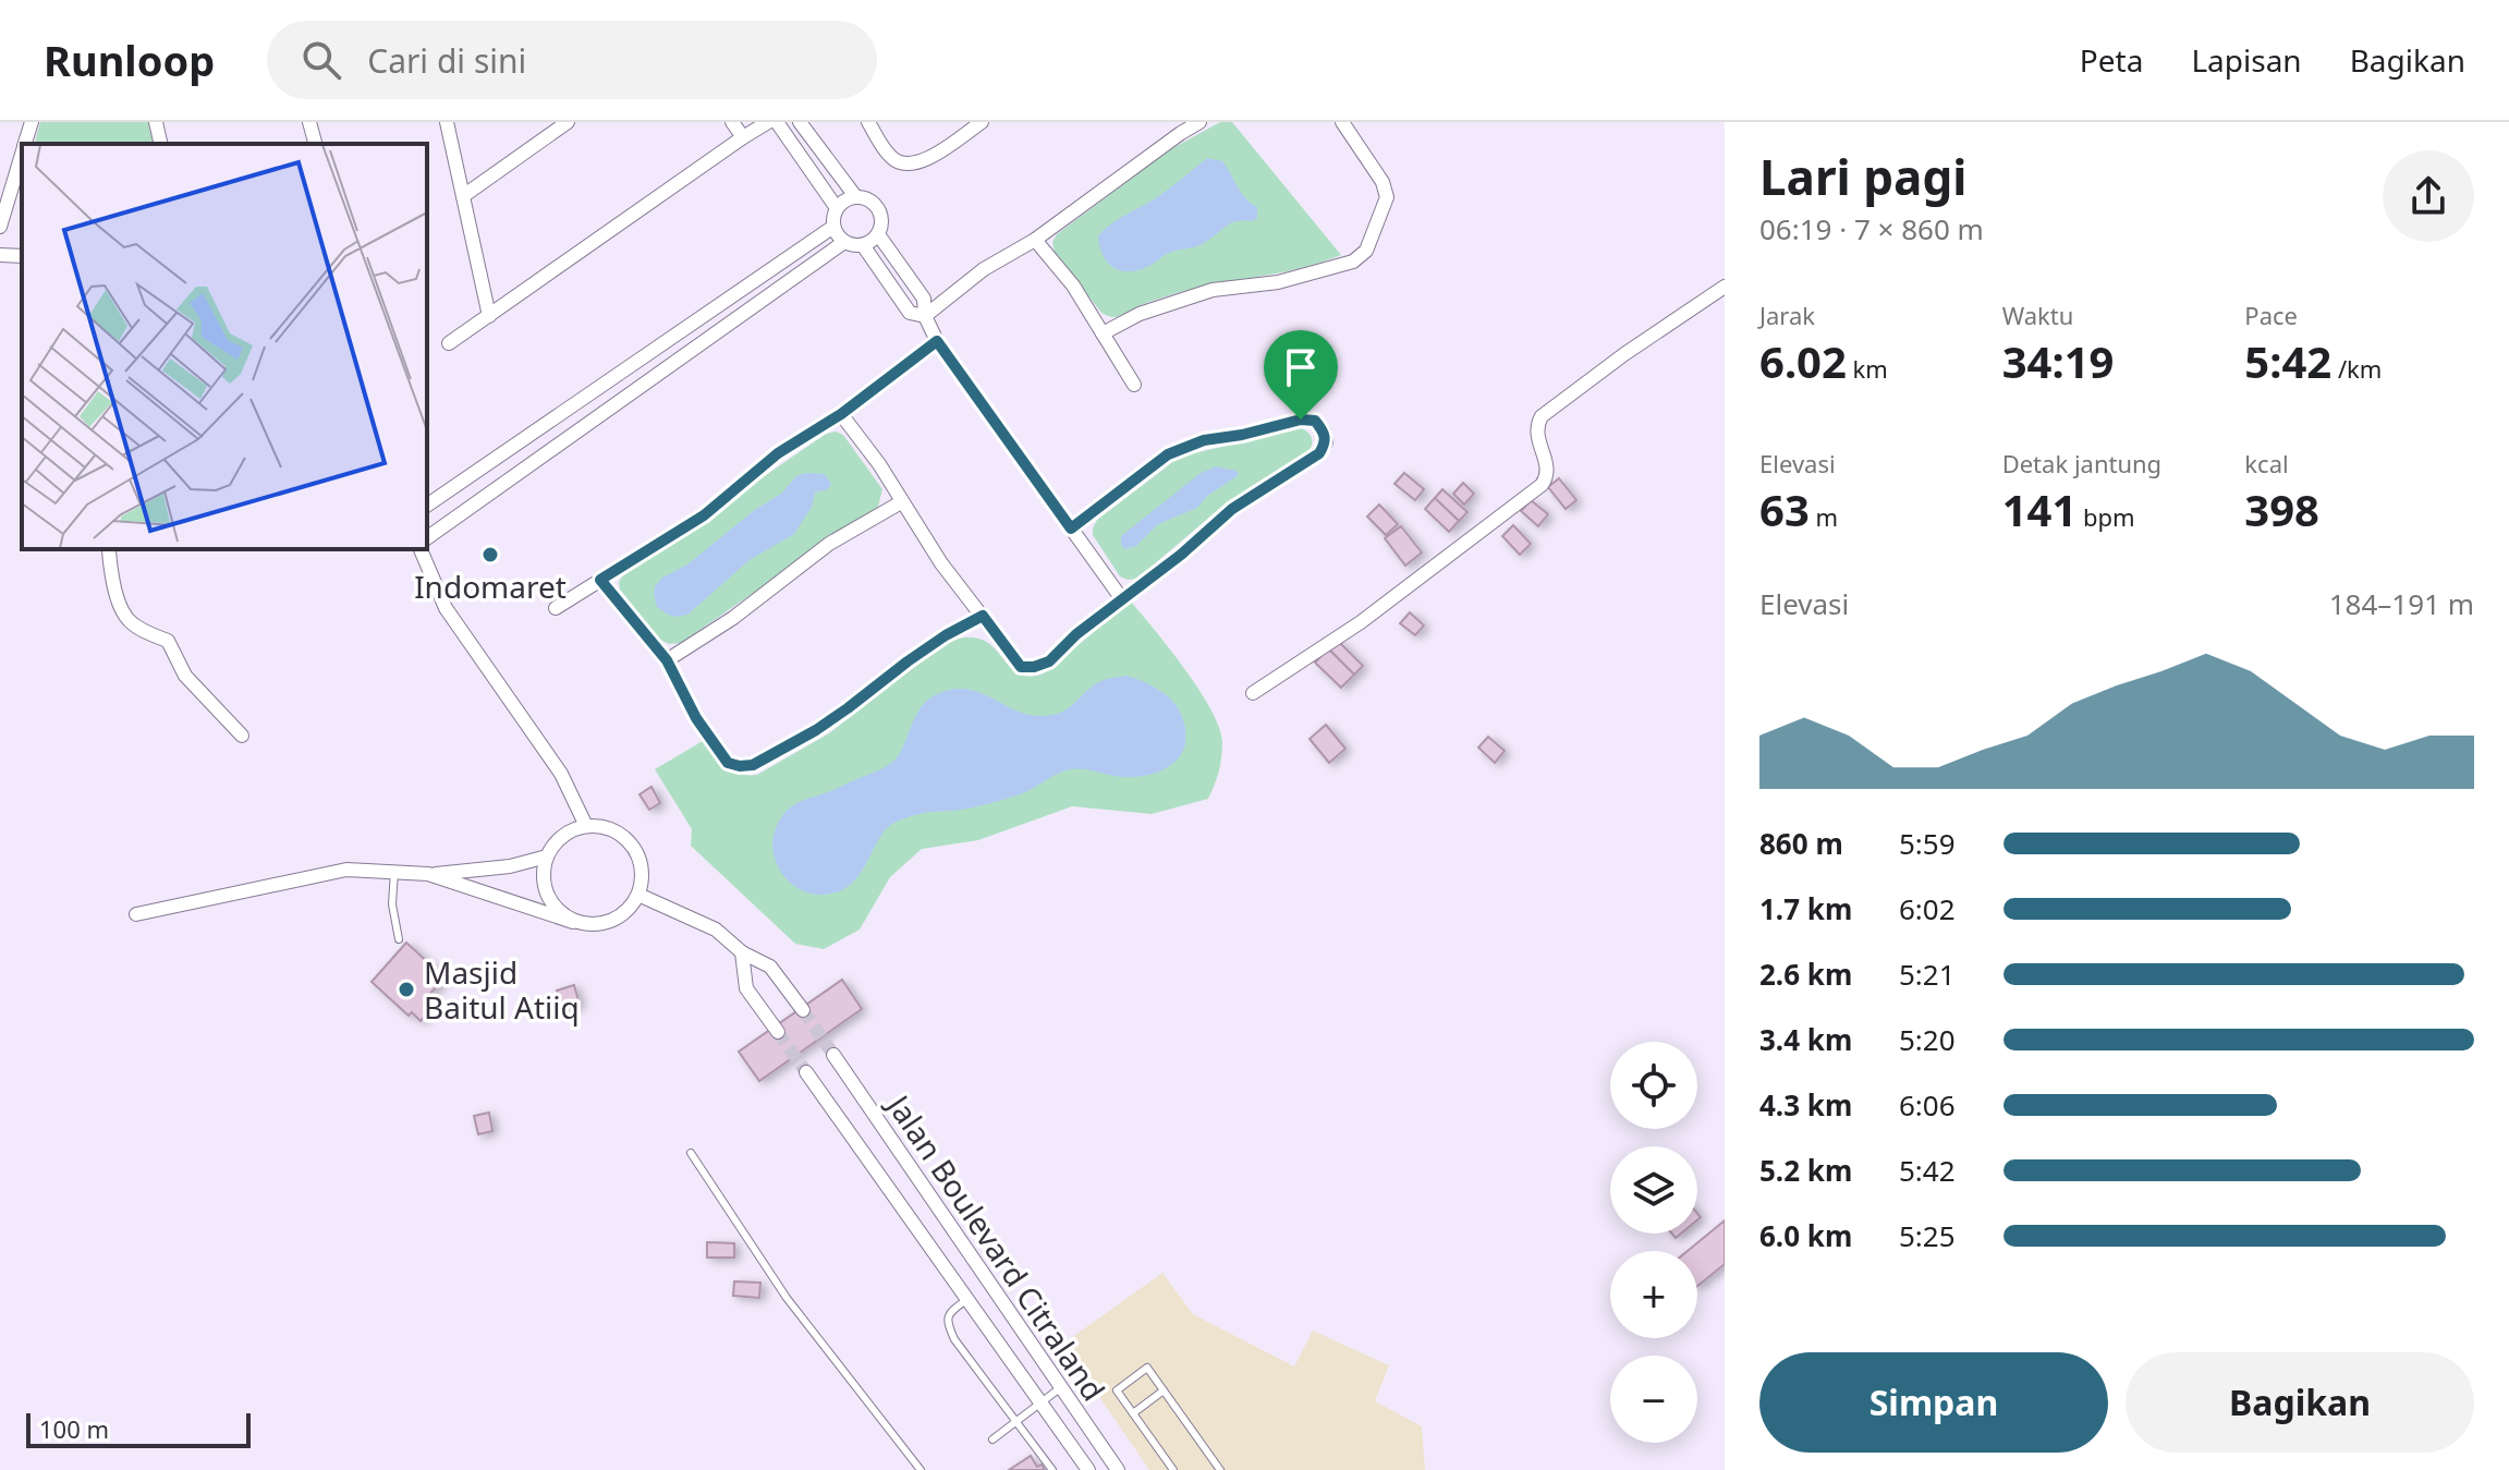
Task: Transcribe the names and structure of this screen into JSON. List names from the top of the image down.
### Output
{
  "streets": {
    "street": ["Jalan Boulevard Citraland"]
  },
  "places": ["Indomaret", "Masjid Baitul Atiiq"],
  "scale_bar": "100 m",
  "page": {
    "header": "Runloop",
    "search": "Cari di sini",
    "nav": ["Peta", "Lapisan", "Bagikan"],
    "heading": ["Lari pagi", "06:19 · 7 × 860 m"],
    "stats": [
      ["Jarak", "6.02 km"],
      ["Waktu", "34:19"],
      ["Pace", "5:42 /km"],
      ["Elevasi", "63 m"],
      ["Detak jantung", "141 bpm"],
      ["kcal", "398"]
    ],
    "chart": ["Elevasi", "184–191 m"],
    "list": [
      {
        "name": "860 m",
        "note": "5:59"
      },
      {
        "name": "1.7 km",
        "note": "6:02"
      },
      {
        "name": "2.6 km",
        "note": "5:21"
      },
      {
        "name": "3.4 km",
        "note": "5:20"
      },
      {
        "name": "4.3 km",
        "note": "6:06"
      },
      {
        "name": "5.2 km",
        "note": "5:42"
      },
      {
        "name": "6.0 km",
        "note": "5:25"
      }
    ],
    "map_buttons": ["+", "−"],
    "buttons": ["Simpan", "Bagikan"],
    "scale": "100 m"
  }
}
